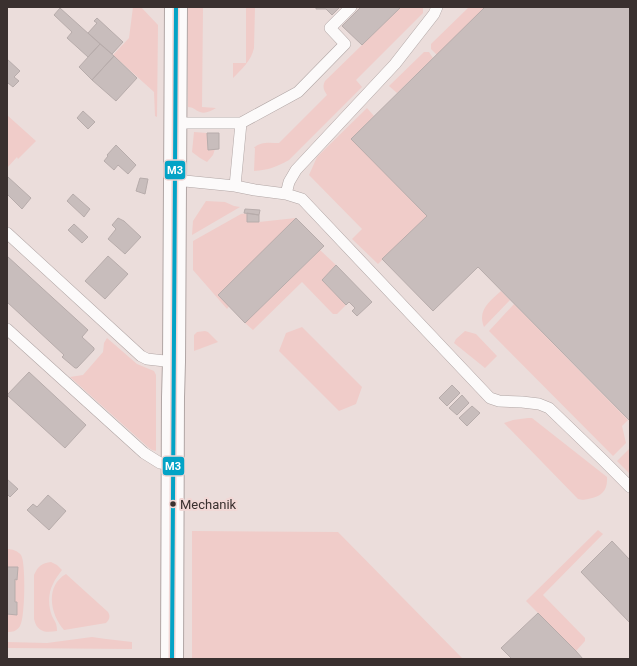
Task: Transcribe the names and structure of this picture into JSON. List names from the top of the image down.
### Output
{
  "places": ["Mechanik"],
  "lines": ["transit line M3"]
}
